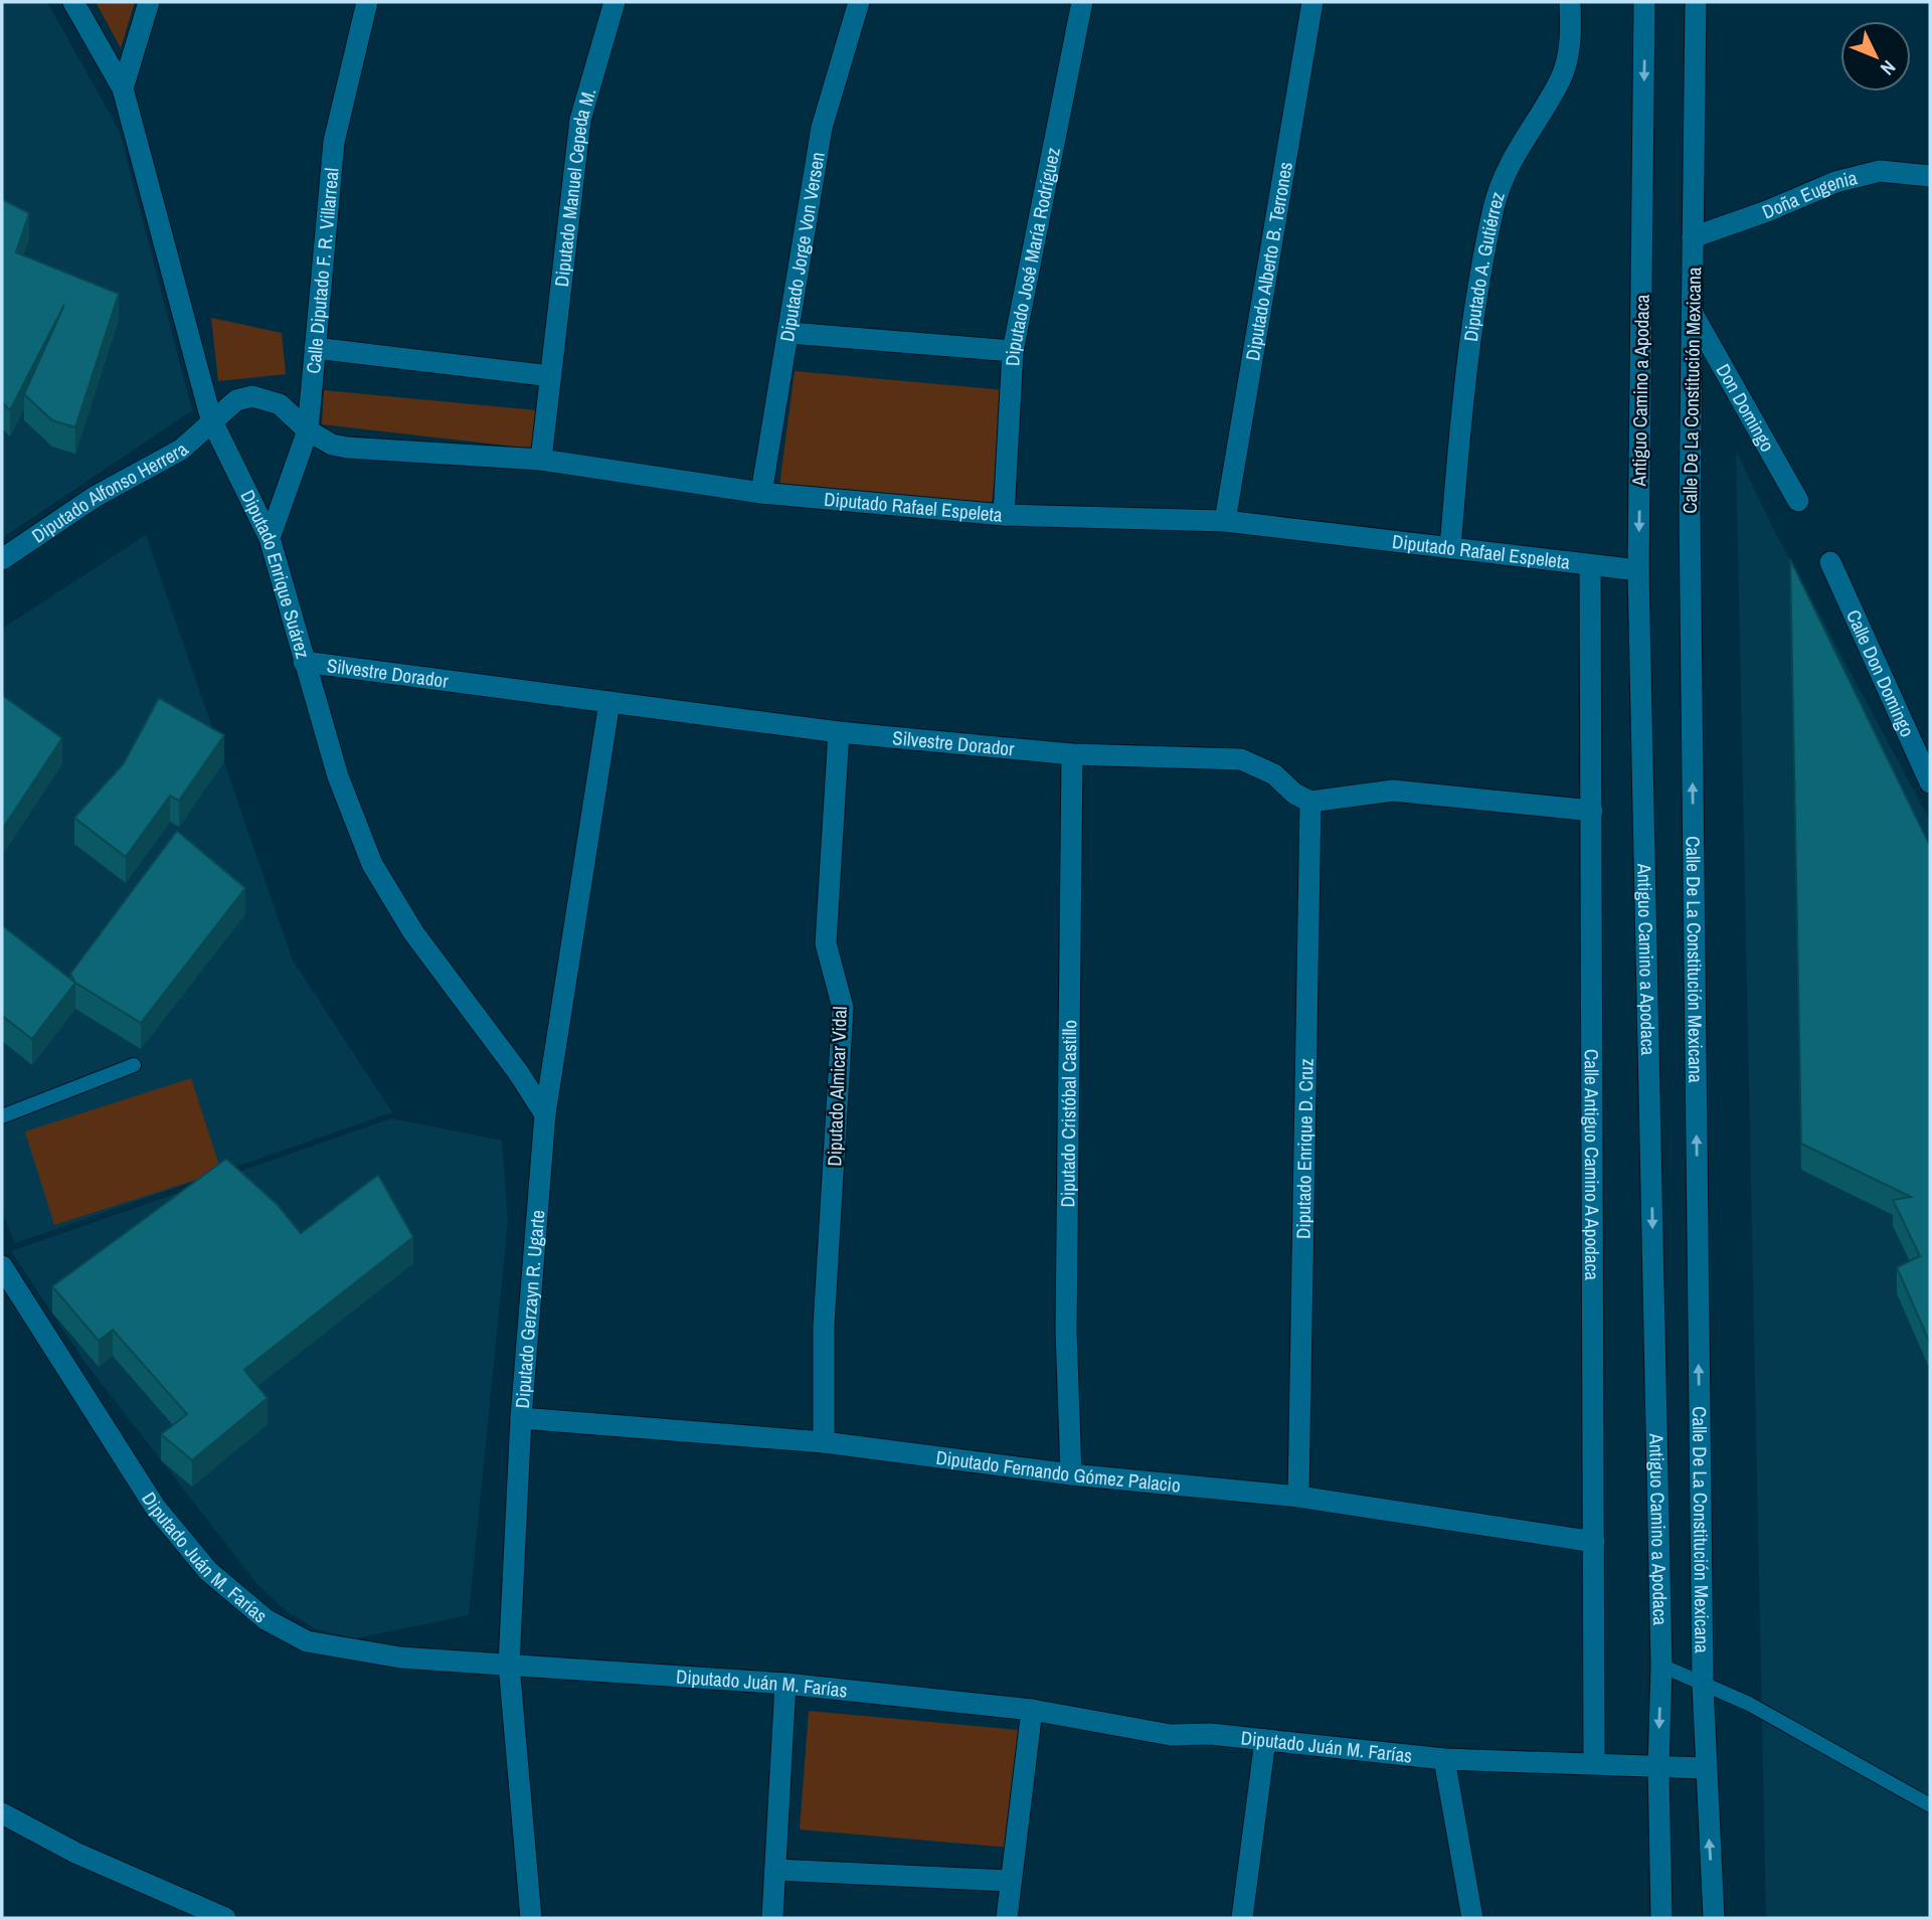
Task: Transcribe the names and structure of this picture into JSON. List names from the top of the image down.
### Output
{
  "streets": {
    "street": [
      "Diputado Manuel Cepeda M.",
      "Doña Eugenia",
      "Diputado Jorge Von Versen",
      "Diputado José María Rodríguez",
      "Diputado Alberto B. Terrones",
      "Diputado A. Gutiérrez",
      "Calle Diputado F. R. Villarreal",
      "Antiguo Camino a Apodaca",
      "Calle De La Constitución Mexicana",
      "Don Domingo",
      "Diputado Alfonso Herrera",
      "Diputado Rafael Espeleta",
      "Diputado Enrique Suárez",
      "Silvestre Dorador",
      "Calle Don Domingo",
      "Diputado Almicar Vidal",
      "Diputado Cristóbal Castillo",
      "Diputado Enrique D. Cruz",
      "Calle Antiguo Camino A Apodaca",
      "Diputado Gerzayn R. Ugarte",
      "Diputado Fernando Gómez Palacio",
      "Diputado Juán M. Farías"
    ]
  },
  "crossings": [
    ["Diputado Manuel Cepeda M.", "Diputado Rafael Espeleta"],
    ["Doña Eugenia", "Calle De La Constitución Mexicana"],
    ["Diputado Jorge Von Versen", "Diputado Rafael Espeleta"],
    ["Diputado José María Rodríguez", "Diputado Rafael Espeleta"],
    ["Diputado Alberto B. Terrones", "Diputado Rafael Espeleta"],
    ["Diputado A. Gutiérrez", "Diputado Rafael Espeleta"],
    ["Calle Diputado F. R. Villarreal", "Diputado Rafael Espeleta"],
    ["Calle Diputado F. R. Villarreal", "Diputado Enrique Suárez"],
    ["Antiguo Camino a Apodaca", "Diputado Rafael Espeleta"],
    ["Antiguo Camino a Apodaca", "Diputado Juán M. Farías"],
    ["Calle De La Constitución Mexicana", "Don Domingo"],
    ["Calle De La Constitución Mexicana", "Diputado Juán M. Farías"],
    ["Diputado Alfonso Herrera", "Diputado Rafael Espeleta"],
    ["Diputado Alfonso Herrera", "Diputado Enrique Suárez"],
    ["Diputado Rafael Espeleta", "Diputado Enrique Suárez"],
    ["Diputado Rafael Espeleta", "Calle Antiguo Camino A Apodaca"],
    ["Diputado Enrique Suárez", "Silvestre Dorador"],
    ["Diputado Enrique Suárez", "Diputado Gerzayn R. Ugarte"],
    ["Silvestre Dorador", "Diputado Almicar Vidal"],
    ["Silvestre Dorador", "Diputado Cristóbal Castillo"],
    ["Silvestre Dorador", "Diputado Enrique D. Cruz"],
    ["Silvestre Dorador", "Diputado Gerzayn R. Ugarte"],
    ["Diputado Almicar Vidal", "Diputado Fernando Gómez Palacio"],
    ["Diputado Cristóbal Castillo", "Diputado Fernando Gómez Palacio"],
    ["Diputado Enrique D. Cruz", "Diputado Fernando Gómez Palacio"],
    ["Calle Antiguo Camino A Apodaca", "Diputado Fernando Gómez Palacio"],
    ["Calle Antiguo Camino A Apodaca", "Diputado Juán M. Farías"],
    ["Diputado Gerzayn R. Ugarte", "Diputado Fernando Gómez Palacio"],
    ["Diputado Gerzayn R. Ugarte", "Diputado Juán M. Farías"]
  ],
  "one_way": ["Antiguo Camino a Apodaca", "Calle De La Constitución Mexicana"],
  "north": "bottom right"
}
